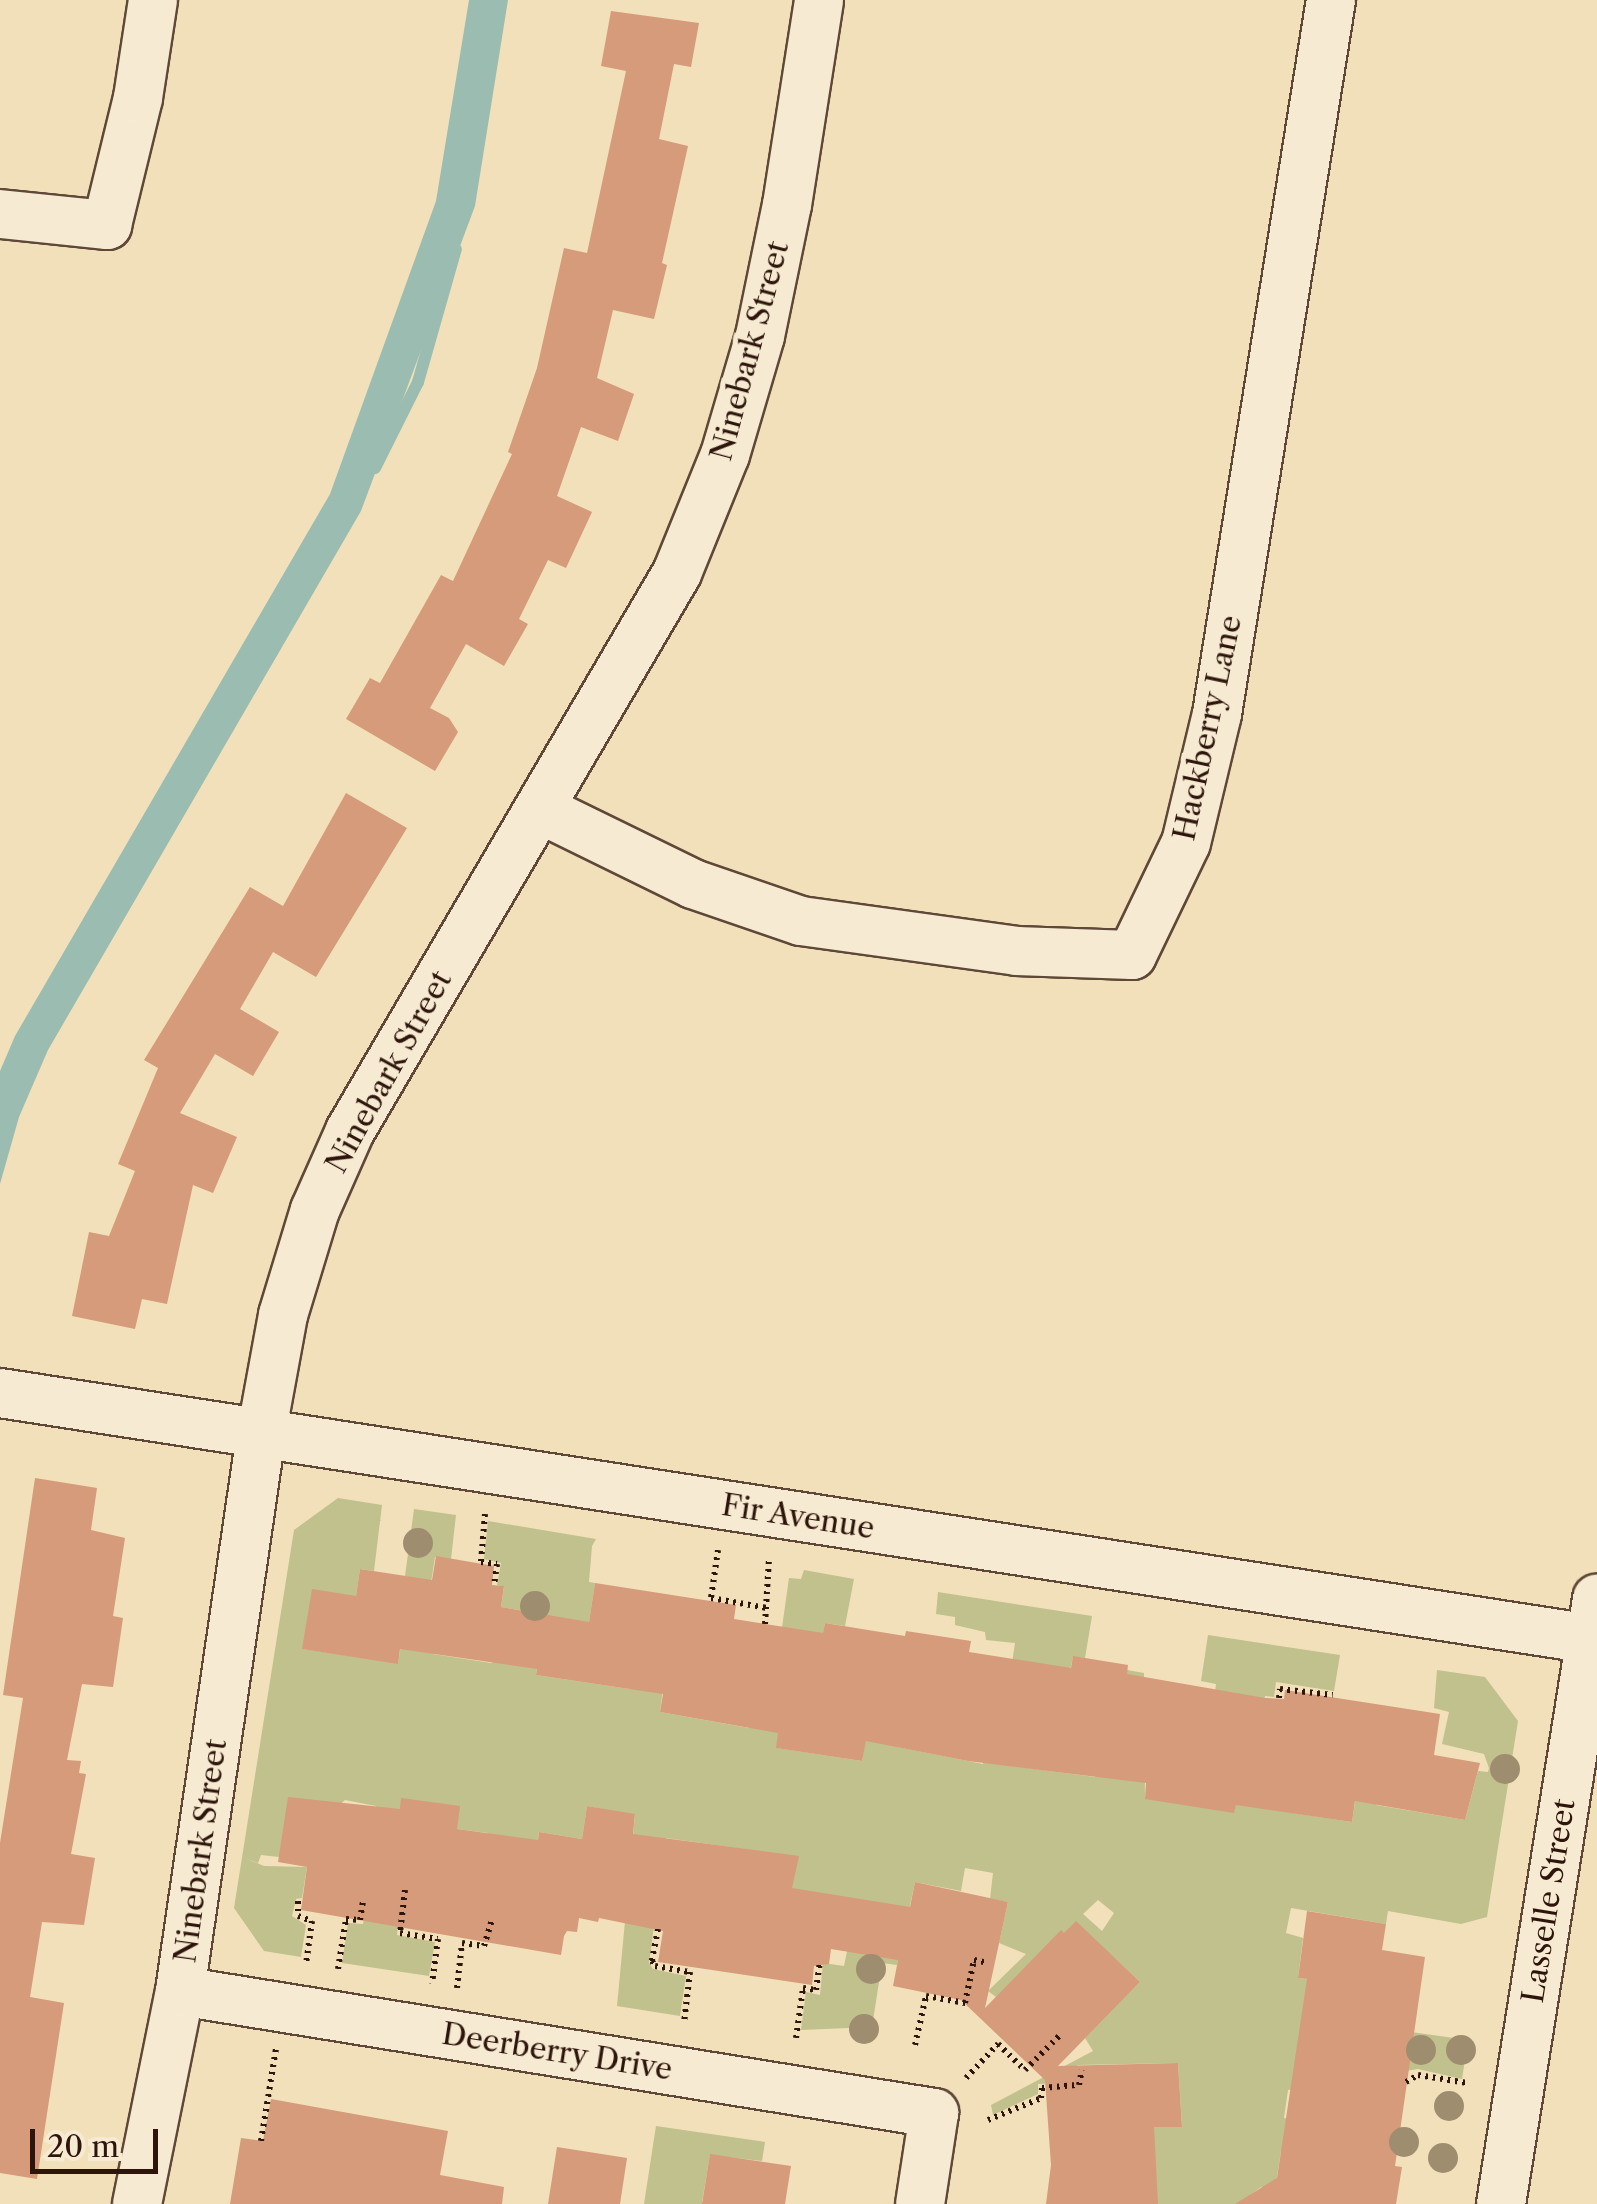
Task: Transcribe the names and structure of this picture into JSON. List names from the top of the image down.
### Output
{
  "streets": {
    "street": [
      "Ninebark Street",
      "Hackberry Lane",
      "Fir Avenue",
      "Lasselle Street",
      "Deerberry Drive"
    ]
  },
  "crossings": [
    ["Ninebark Street", "Hackberry Lane"],
    ["Ninebark Street", "Fir Avenue"],
    ["Ninebark Street", "Deerberry Drive"],
    ["Fir Avenue", "Lasselle Street"]
  ],
  "scale_bar": "20 m"
}
